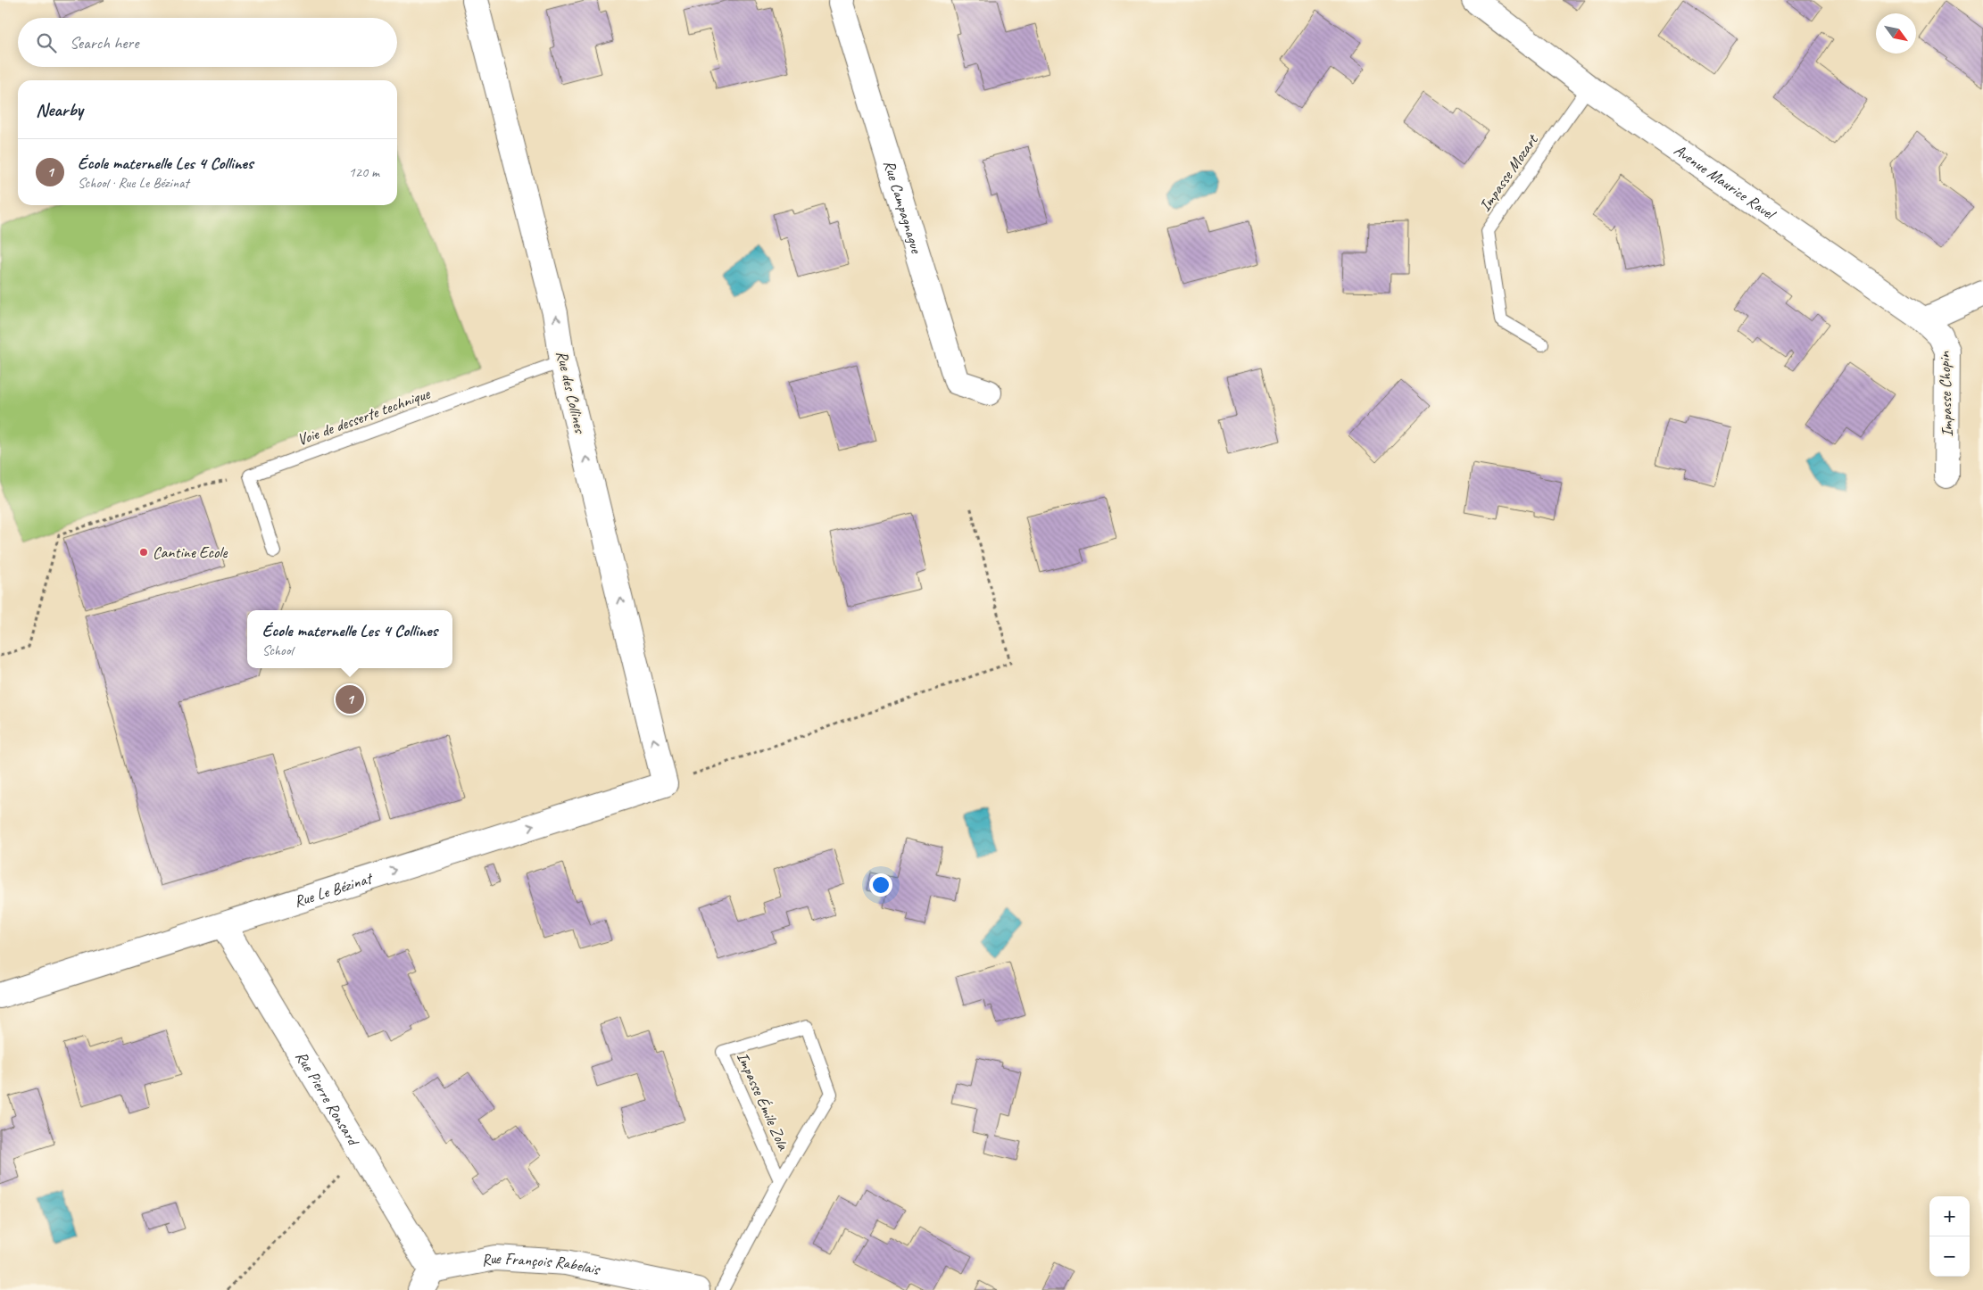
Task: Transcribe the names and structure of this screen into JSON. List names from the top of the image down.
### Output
{
  "streets": {
    "street": [
      "Avenue Maurice Ravel",
      "Rue Campagnague",
      "Rue des Collines",
      "Impasse Chopin",
      "Rue Le Bézinat",
      "Rue Pierre Ronsard",
      "Rue François Rabelais"
    ],
    "lane": ["Impasse Mozart", "Voie de desserte technique", "Impasse Émile Zola"]
  },
  "crossings": [
    ["Impasse Mozart", "Avenue Maurice Ravel"],
    ["Avenue Maurice Ravel", "Impasse Chopin"],
    ["Rue des Collines", "Voie de desserte technique"],
    ["Rue des Collines", "Rue Le Bézinat"],
    ["Rue Le Bézinat", "Rue Pierre Ronsard"],
    ["Rue Pierre Ronsard", "Rue François Rabelais"]
  ],
  "one_way": ["Rue des Collines", "Rue Le Bézinat"],
  "places": ["Cantine Ecole"],
  "north": "bottom right",
  "page": {
    "search": "Search here",
    "heading": "Nearby",
    "list": [
      {
        "mark": "1",
        "name": "École maternelle Les 4 Collines",
        "note": "School · Rue Le Bézinat",
        "value": "120 m"
      }
    ],
    "popup": ["École maternelle Les 4 Collines", "School"],
    "pins": "1",
    "map_buttons": ["+", "−"]
  }
}
